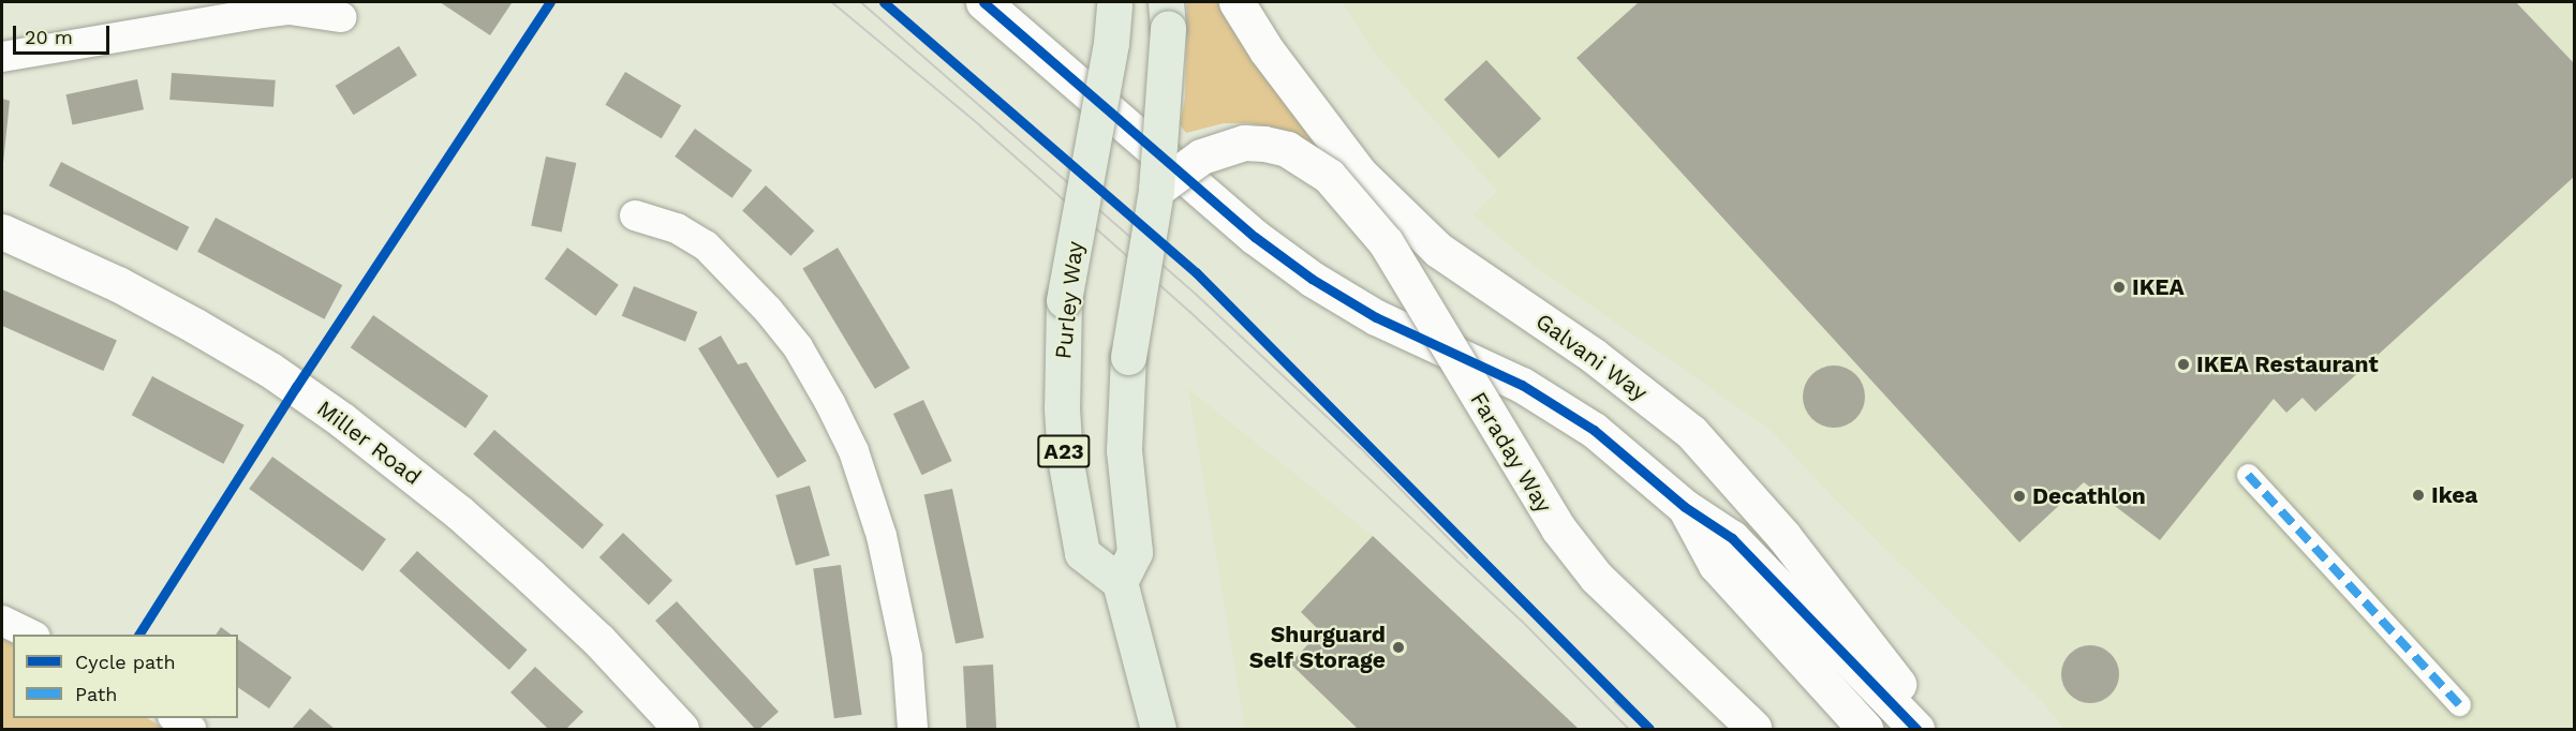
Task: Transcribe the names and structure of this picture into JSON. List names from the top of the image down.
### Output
{
  "streets": {
    "highway": ["Purley Way", "A23"],
    "street": ["Galvani Way", "Miller Road", "Faraday Way"]
  },
  "crossings": [
    ["Purley Way", "A23"],
    ["A23", "Faraday Way"]
  ],
  "places": [
    "IKEA",
    "IKEA Restaurant",
    "Ikea",
    "Decathlon",
    "Shurguard Self Storage"
  ],
  "legend": ["Cycle path", "Path"],
  "scale_bar": "20 m"
}
